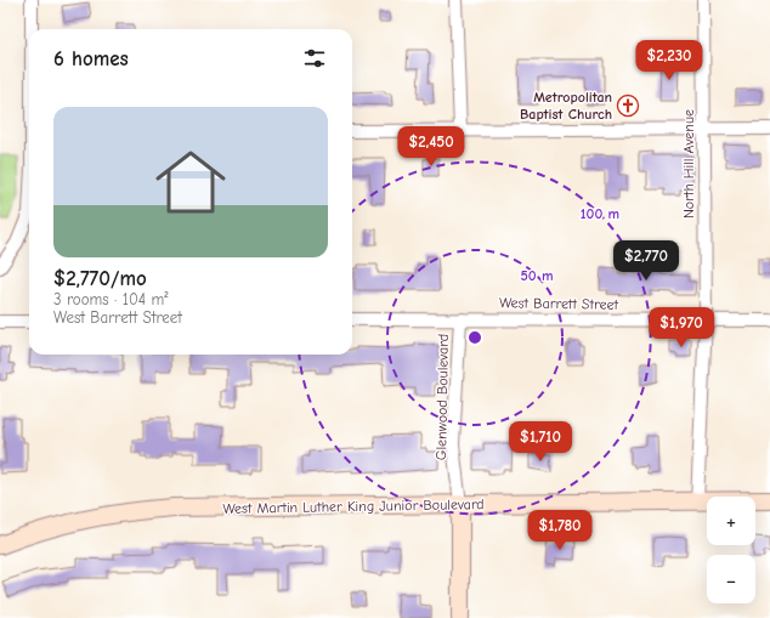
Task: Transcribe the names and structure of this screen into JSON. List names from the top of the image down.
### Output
{
  "streets": {
    "main road": ["West Martin Luther King Junior Boulevard"],
    "street": ["North Hill Avenue", "West Barrett Street", "Glenwood Boulevard"]
  },
  "crossings": [
    ["North Hill Avenue", "West Barrett Street"],
    ["North Hill Avenue", "West Martin Luther King Junior Boulevard"],
    ["West Barrett Street", "Glenwood Boulevard"],
    ["Glenwood Boulevard", "West Martin Luther King Junior Boulevard"]
  ],
  "places": {
    "church": ["Metropolitan Baptist Church"]
  },
  "page": {
    "heading": "6 homes",
    "price": [
      "$2,230",
      "$2,450",
      "$2,770",
      "$1,970",
      "$1,710",
      "$1,780"
    ],
    "list": [
      {
        "name": "$2,770/mo",
        "note": "3 rooms · 104 m² · West Barrett Street"
      }
    ],
    "map_buttons": ["+", "−"]
  },
  "rings": ["100 m", "50 m"]
}
